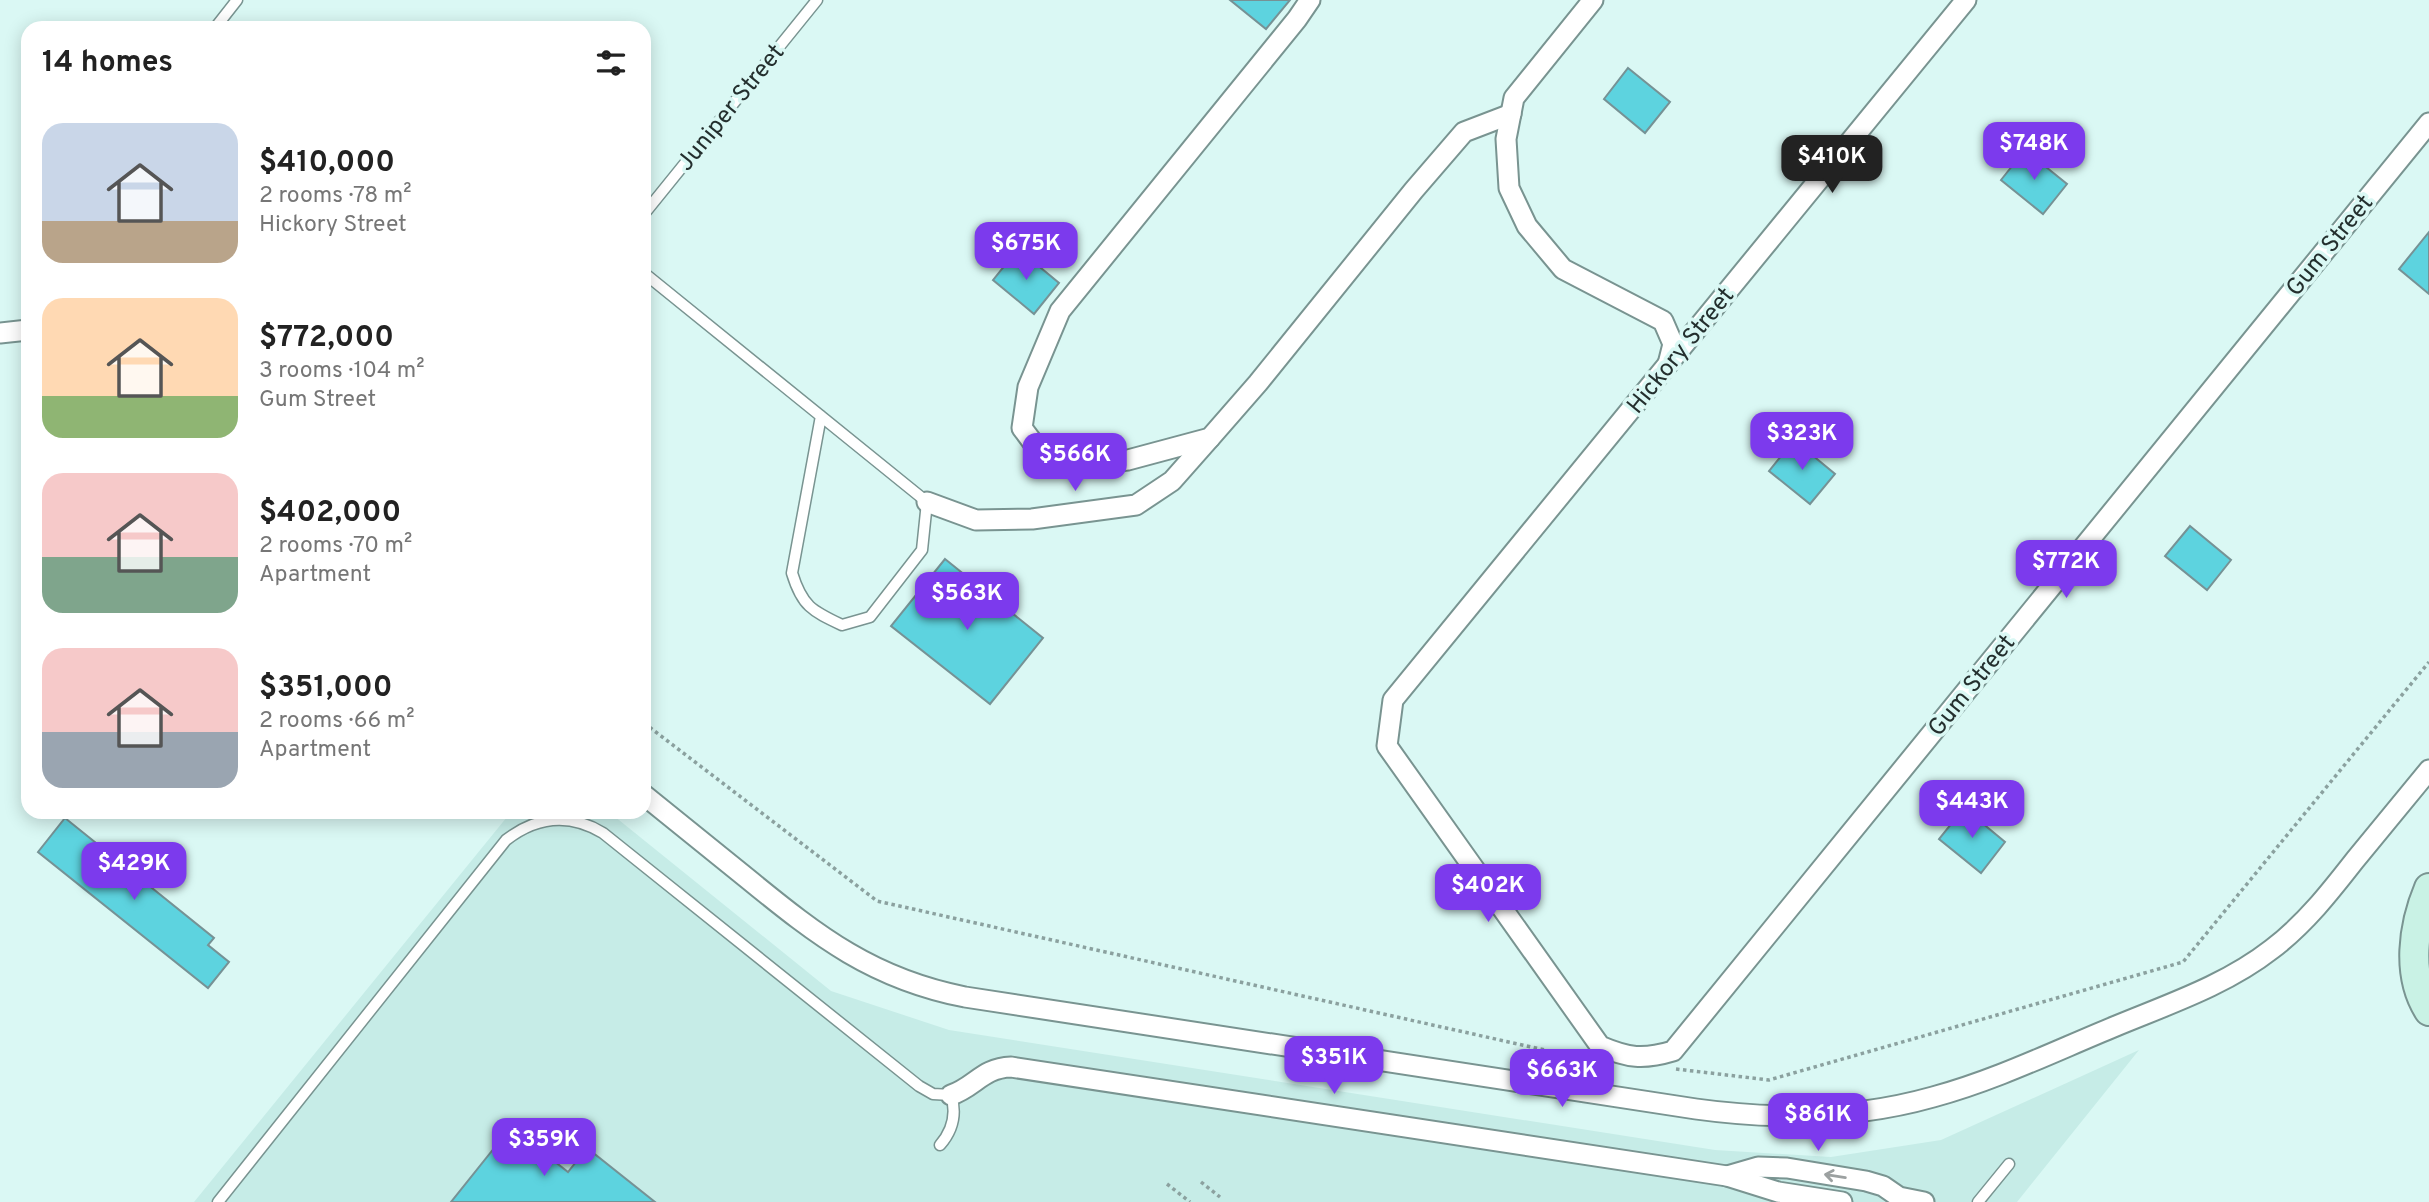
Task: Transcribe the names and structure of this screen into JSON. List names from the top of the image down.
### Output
{
  "streets": {
    "street": ["Gum Street", "Hickory Street"],
    "lane": ["Juniper Street"]
  },
  "crossings": [
    ["Gum Street", "Hickory Street"]
  ],
  "page": {
    "heading": "14 homes",
    "list": [
      {
        "name": "$410,000",
        "note": "2 rooms · 78 m² · Hickory Street"
      },
      {
        "name": "$772,000",
        "note": "3 rooms · 104 m² · Gum Street"
      },
      {
        "name": "$402,000",
        "note": "2 rooms · 70 m² · Apartment"
      },
      {
        "name": "$351,000",
        "note": "2 rooms · 66 m² · Apartment"
      }
    ],
    "price": [
      "$748K",
      "$410K",
      "$675K",
      "$323K",
      "$566K",
      "$772K",
      "$563K",
      "$443K",
      "$429K",
      "$402K",
      "$351K",
      "$663K",
      "$861K",
      "$359K"
    ]
  }
}
